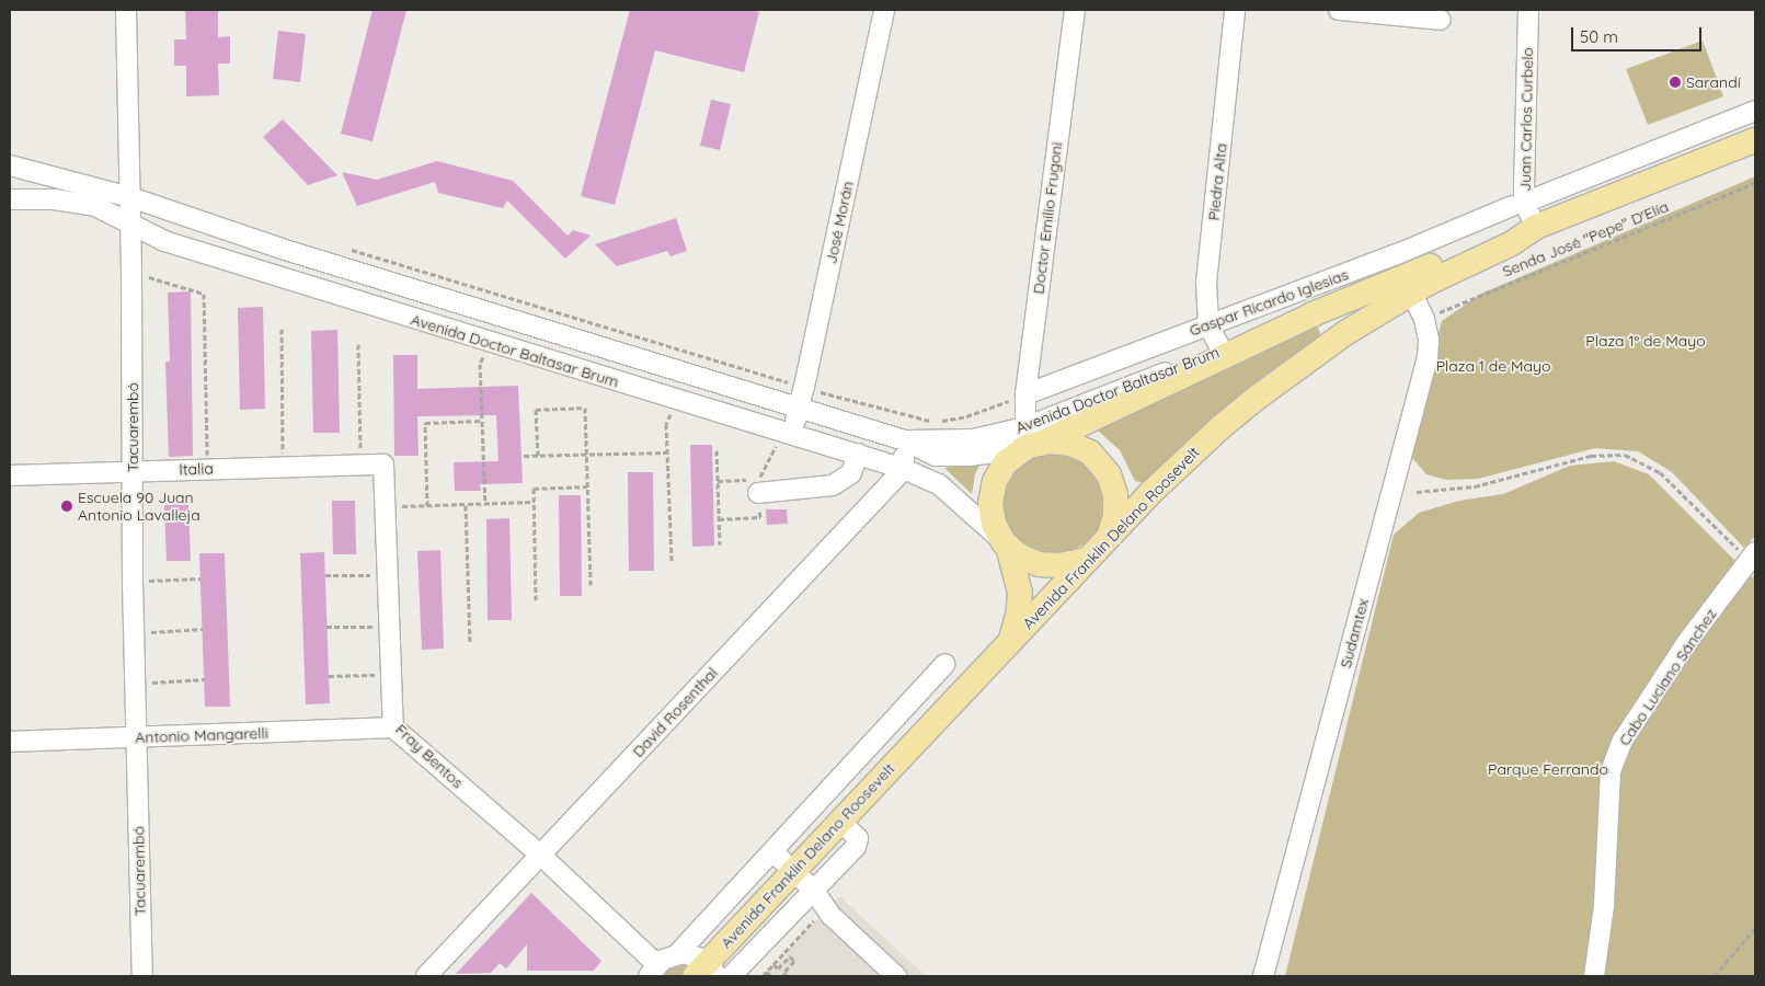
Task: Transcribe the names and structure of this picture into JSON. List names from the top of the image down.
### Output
{
  "streets": {
    "main road": ["Avenida Doctor Baltasar Brum", "Avenida Franklin Delano Roosevelt"],
    "street": [
      "Juan Carlos Curbelo",
      "Piedra Alta",
      "Doctor Emilio Frugoni",
      "José Morán",
      "Gaspar Ricardo Iglesias",
      "Tacuarembó",
      "Italia",
      "Sudamtex",
      "Cabo Luciano Sánchez",
      "David Rosenthal",
      "Antonio Mangarelli",
      "Fray Bentos"
    ],
    "path": ["Senda José \"Pepe\" D'Elía"]
  },
  "crossings": [
    ["Juan Carlos Curbelo", "Gaspar Ricardo Iglesias"],
    ["Juan Carlos Curbelo", "Avenida Doctor Baltasar Brum"],
    ["Piedra Alta", "Gaspar Ricardo Iglesias"],
    ["Piedra Alta", "Avenida Doctor Baltasar Brum"],
    ["Doctor Emilio Frugoni", "Gaspar Ricardo Iglesias"],
    ["Doctor Emilio Frugoni", "Avenida Doctor Baltasar Brum"],
    ["Doctor Emilio Frugoni", "Avenida Franklin Delano Roosevelt"],
    ["José Morán", "Avenida Doctor Baltasar Brum"],
    ["Senda José \"Pepe\" D'Elía", "Sudamtex"],
    ["Gaspar Ricardo Iglesias", "Avenida Doctor Baltasar Brum"],
    ["Gaspar Ricardo Iglesias", "Avenida Franklin Delano Roosevelt"],
    ["Gaspar Ricardo Iglesias", "Sudamtex"],
    ["Avenida Doctor Baltasar Brum", "Tacuarembó"],
    ["Avenida Doctor Baltasar Brum", "Avenida Franklin Delano Roosevelt"],
    ["Avenida Doctor Baltasar Brum", "Sudamtex"],
    ["Avenida Doctor Baltasar Brum", "David Rosenthal"],
    ["Tacuarembó", "Italia"],
    ["Tacuarembó", "Antonio Mangarelli"],
    ["Italia", "Fray Bentos"],
    ["Avenida Franklin Delano Roosevelt", "Sudamtex"],
    ["David Rosenthal", "Fray Bentos"],
    ["Antonio Mangarelli", "Fray Bentos"]
  ],
  "parks": ["Plaza 1° de Mayo", "Plaza 1 de Mayo", "Parque Ferrando"],
  "places": ["Sarandí", "Escuela 90 Juan Antonio Lavalleja"],
  "scale_bar": "50 m"
}
